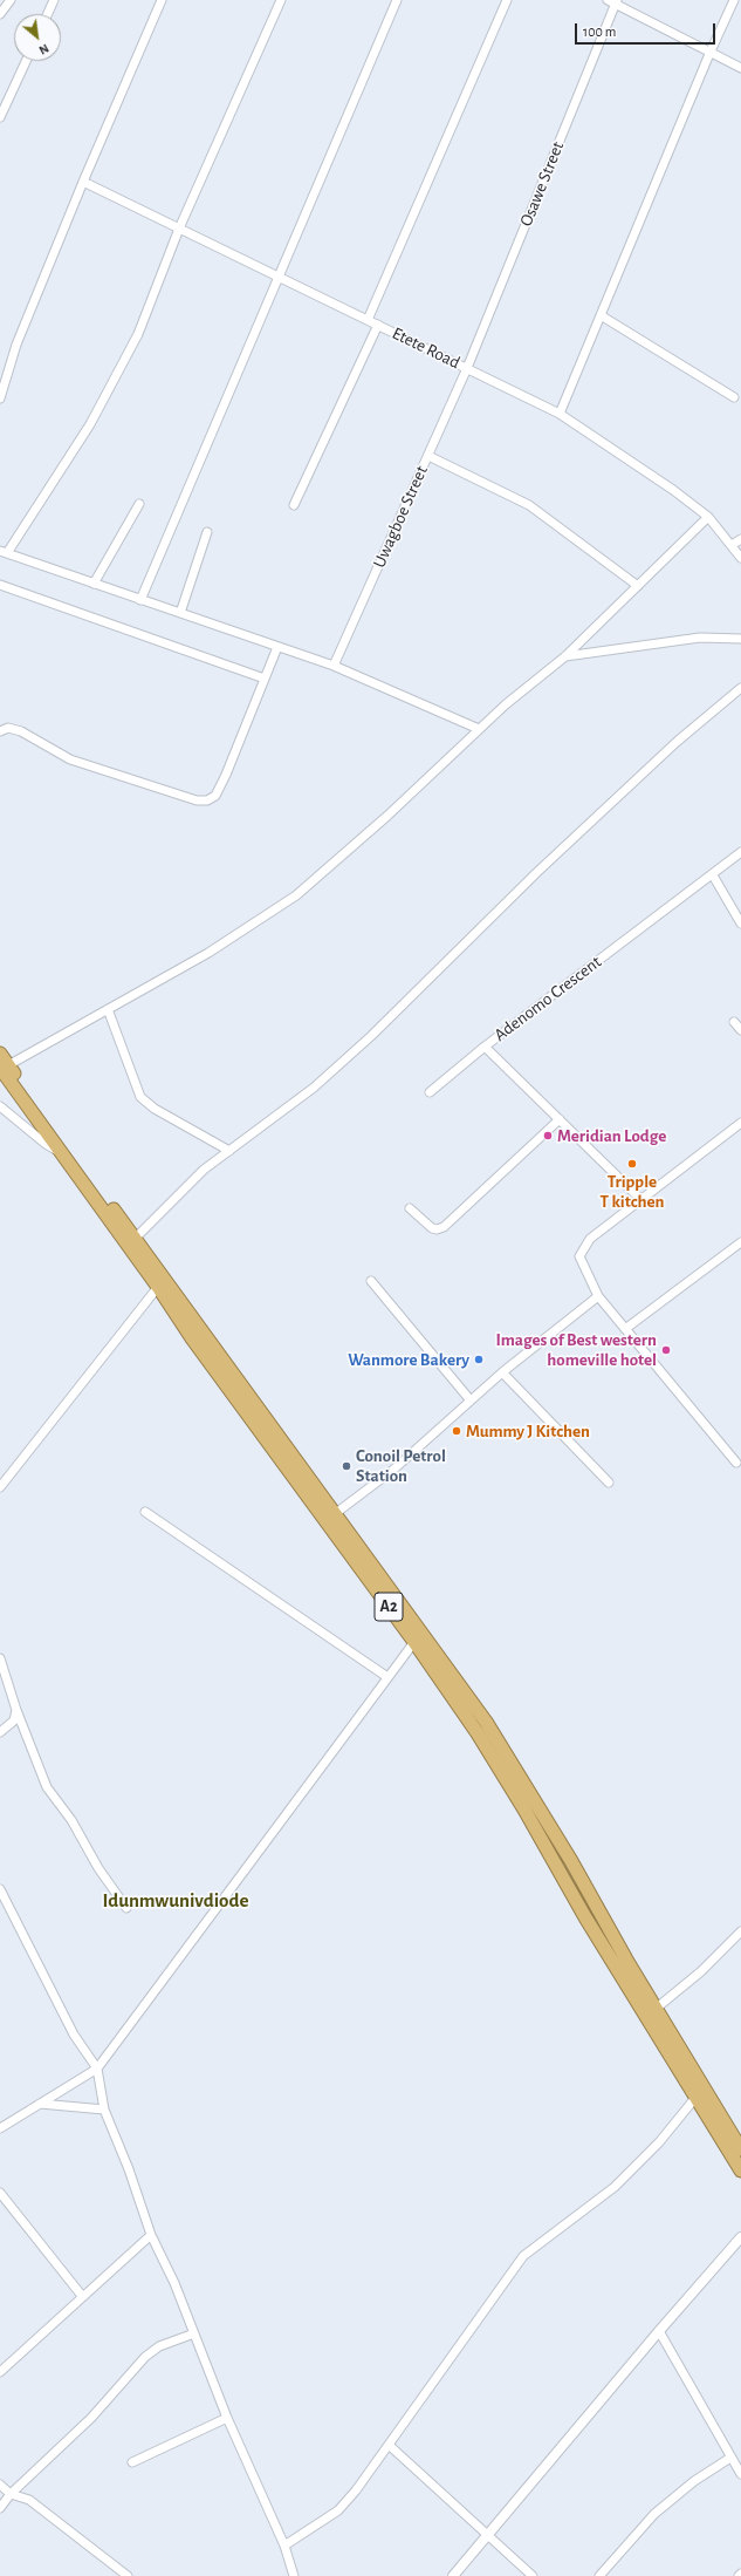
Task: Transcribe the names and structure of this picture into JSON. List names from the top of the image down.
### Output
{
  "streets": {
    "highway": ["A2"],
    "street": [
      "Osawe Street",
      "Etete Road",
      "Uwagboe Street",
      "Adenomo Crescent"
    ]
  },
  "crossings": [
    ["Osawe Street", "Etete Road"],
    ["Osawe Street", "Uwagboe Street"],
    ["Etete Road", "Uwagboe Street"]
  ],
  "districts": ["Idunmwunivdiode"],
  "places": [
    "Meridian Lodge",
    "Tripple T kitchen",
    "Images of Best western homeville hotel",
    "Wanmore Bakery",
    "Mummy J Kitchen",
    "Conoil Petrol Station"
  ],
  "scale_bar": "100 m",
  "north": "bottom right"
}
